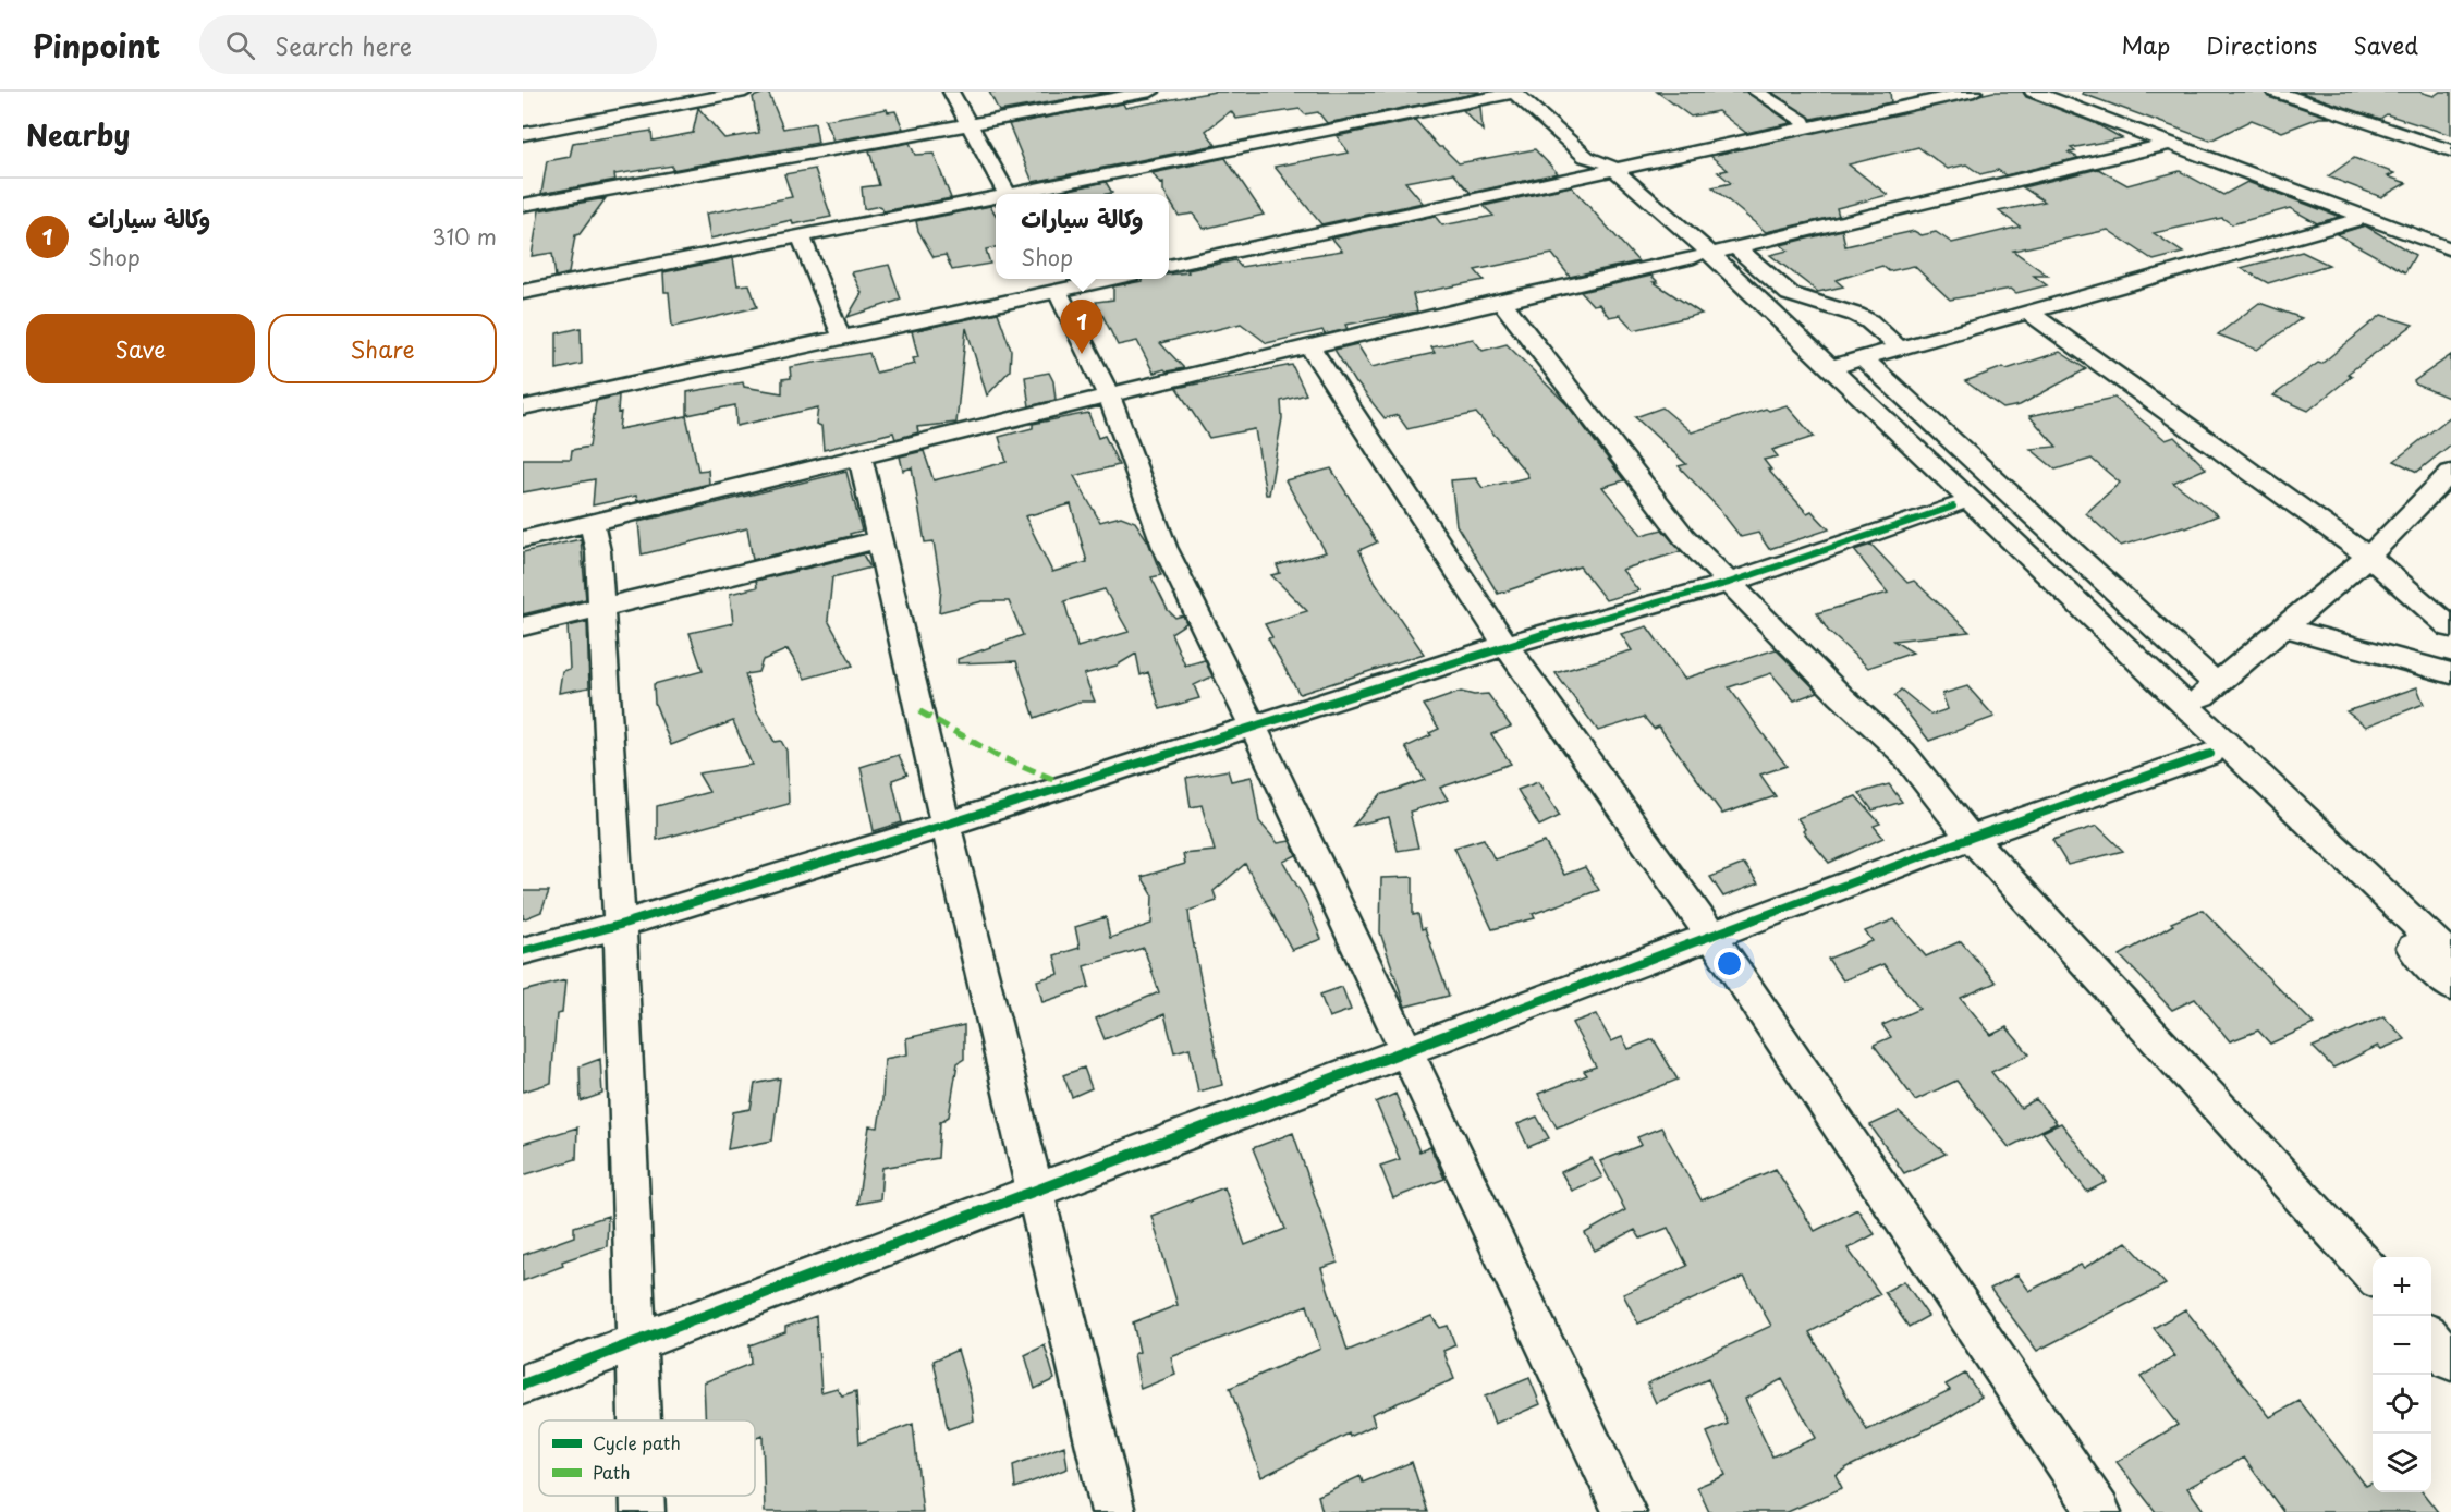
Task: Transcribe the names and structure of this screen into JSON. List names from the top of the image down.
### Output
{
  "legend": ["Cycle path", "Path"],
  "page": {
    "header": "Pinpoint",
    "search": "Search here",
    "nav": ["Map", "Directions", "Saved"],
    "heading": "Nearby",
    "list": [
      {
        "mark": "1",
        "name": "وكالة سيارات",
        "note": "Shop",
        "value": "310 m"
      }
    ],
    "popup": ["وكالة سيارات", "Shop"],
    "buttons": ["Save", "Share"],
    "pins": "1",
    "map_buttons": ["+", "−"]
  }
}
